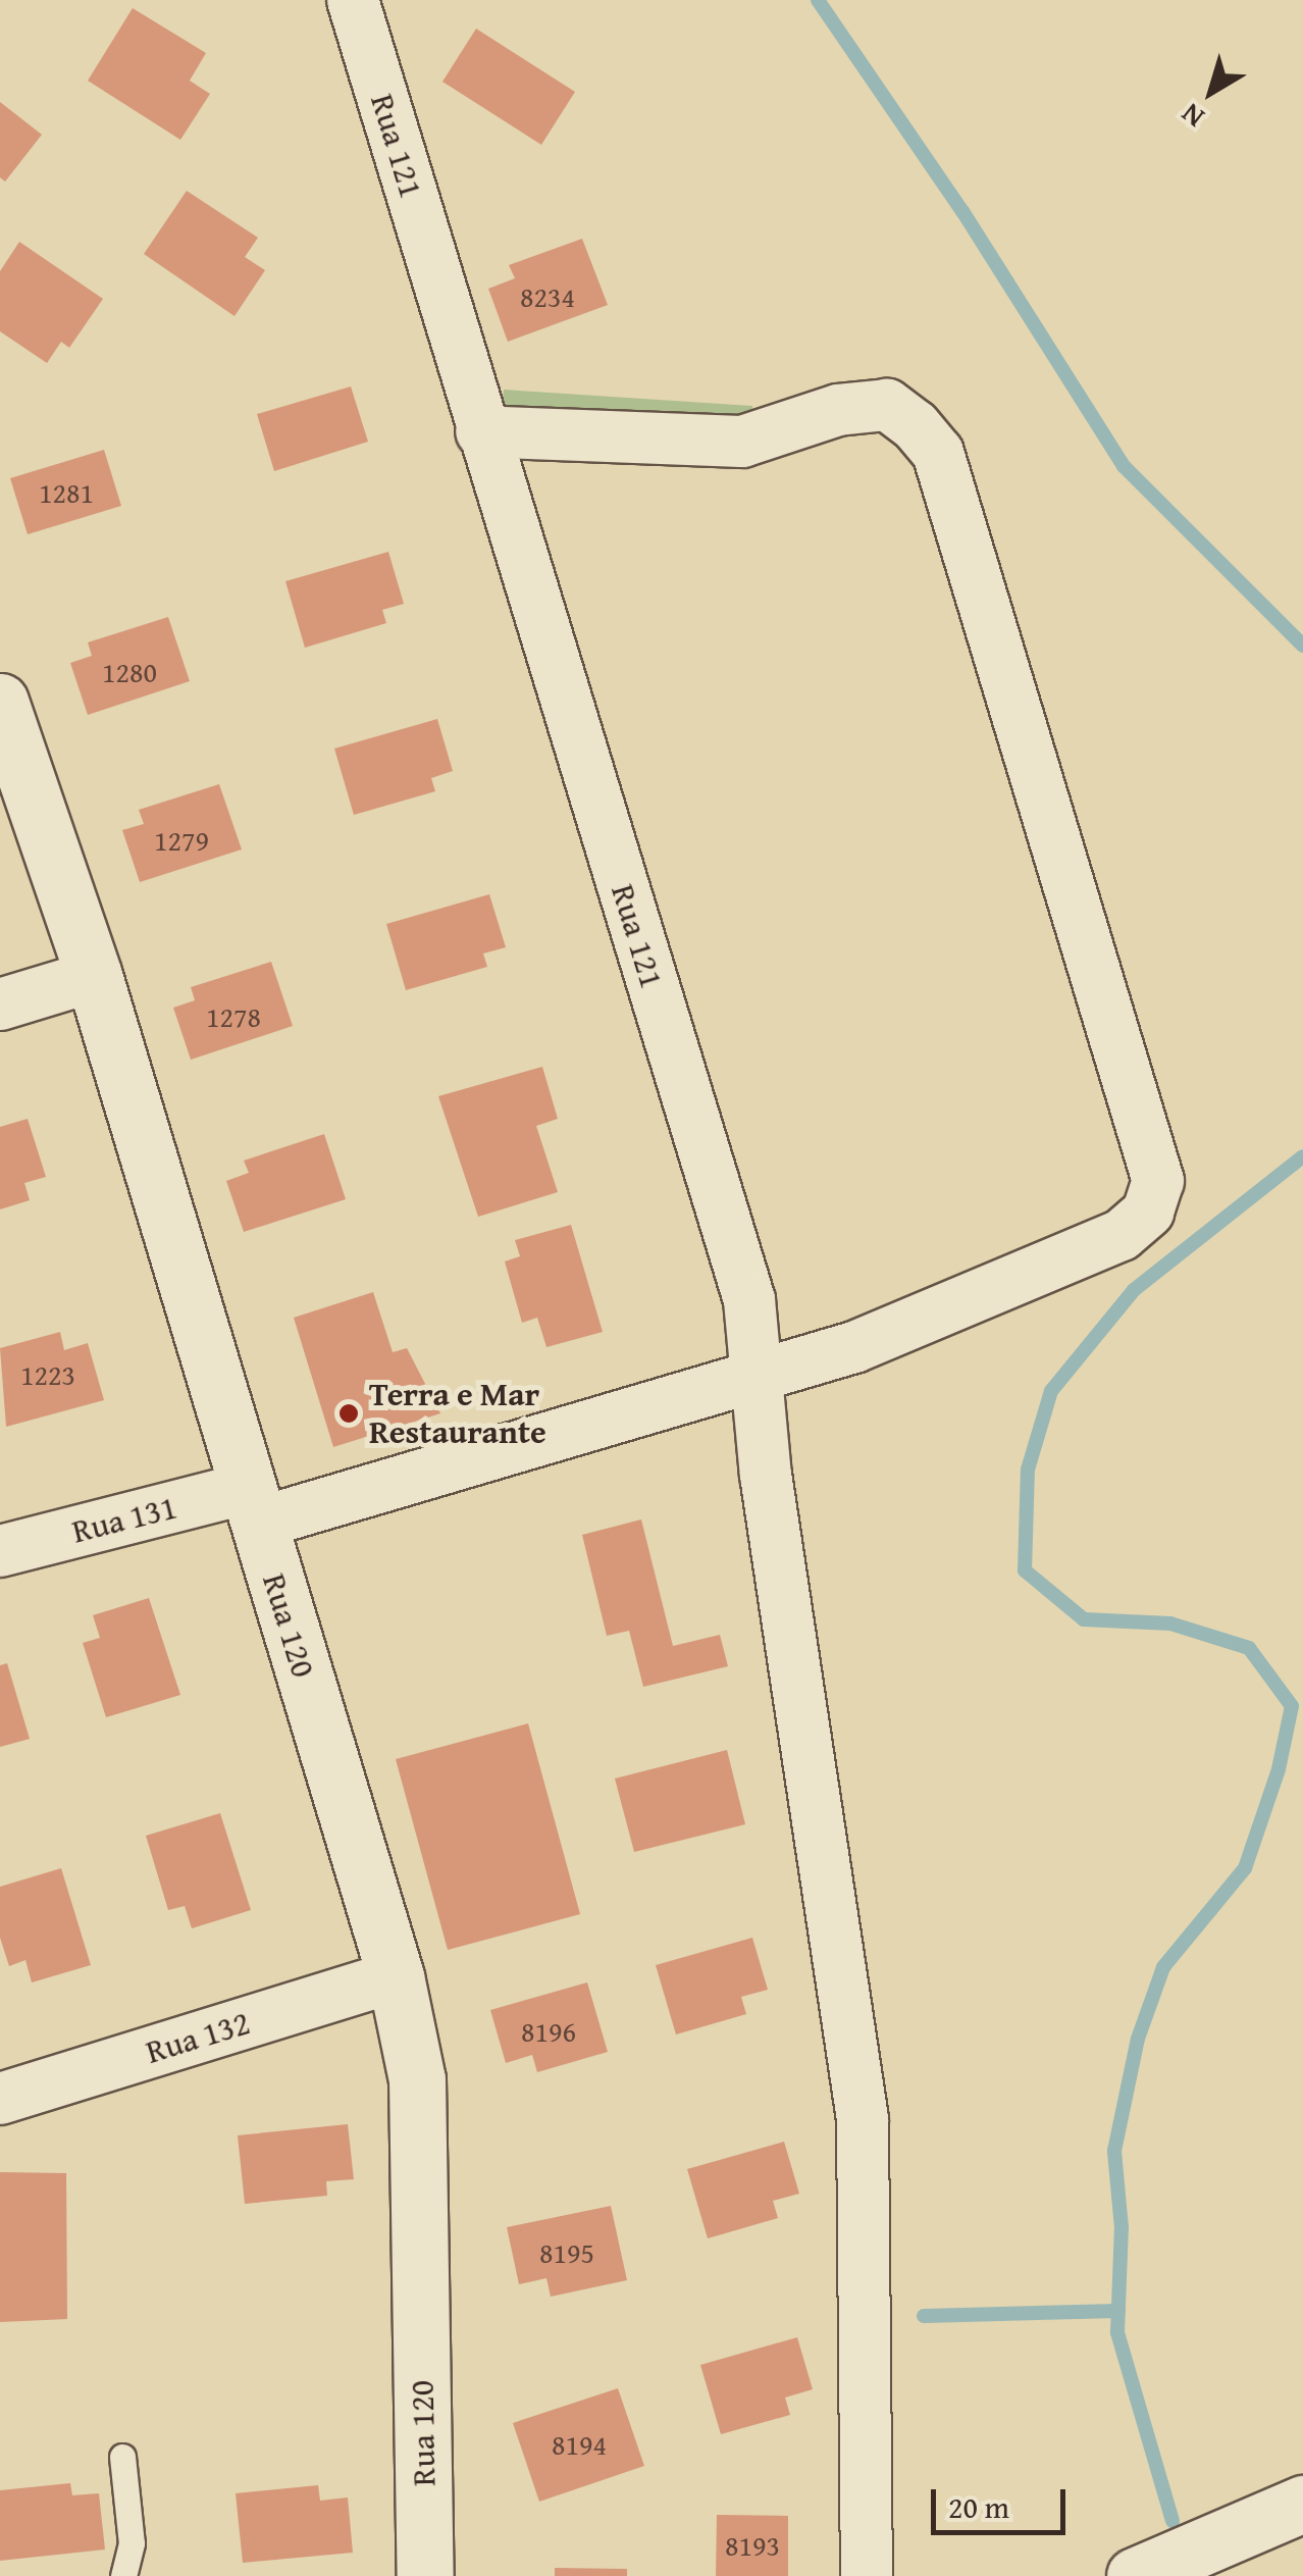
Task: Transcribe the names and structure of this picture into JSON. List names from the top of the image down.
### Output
{
  "streets": {
    "street": [
      "Rua 121",
      "Rua 131",
      "Rua 120",
      "Rua 132"
    ]
  },
  "crossings": [
    ["Rua 131", "Rua 120"],
    ["Rua 120", "Rua 132"]
  ],
  "places": ["Terra e Mar Restaurante"],
  "house_numbers": [
    "8234",
    "1281",
    "1280",
    "1279",
    "1278",
    "1223",
    "8196",
    "8195",
    "8194",
    "8193"
  ],
  "scale_bar": "20 m",
  "north": "bottom left"
}
